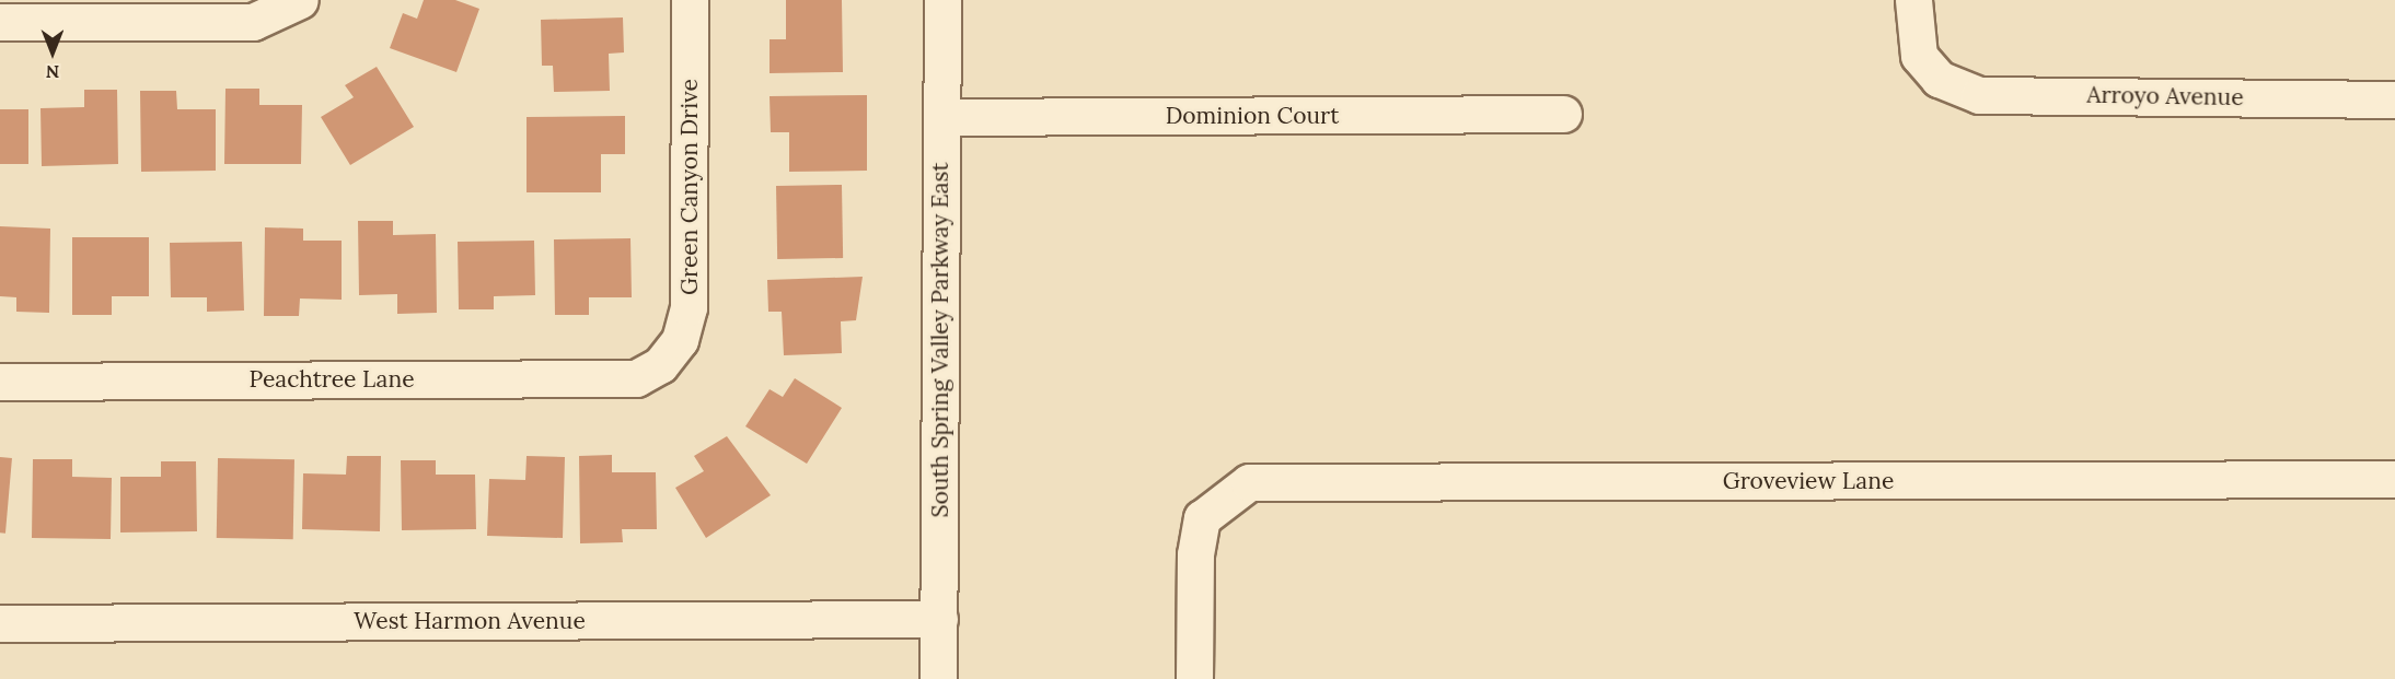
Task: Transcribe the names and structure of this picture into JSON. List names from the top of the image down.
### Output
{
  "streets": {
    "street": [
      "Arroyo Avenue",
      "Dominion Court",
      "Green Canyon Drive",
      "South Spring Valley Parkway East",
      "Peachtree Lane",
      "Groveview Lane",
      "West Harmon Avenue"
    ]
  },
  "crossings": [
    ["Dominion Court", "South Spring Valley Parkway East"],
    ["Green Canyon Drive", "Peachtree Lane"],
    ["South Spring Valley Parkway East", "West Harmon Avenue"]
  ],
  "north": "bottom"
}
